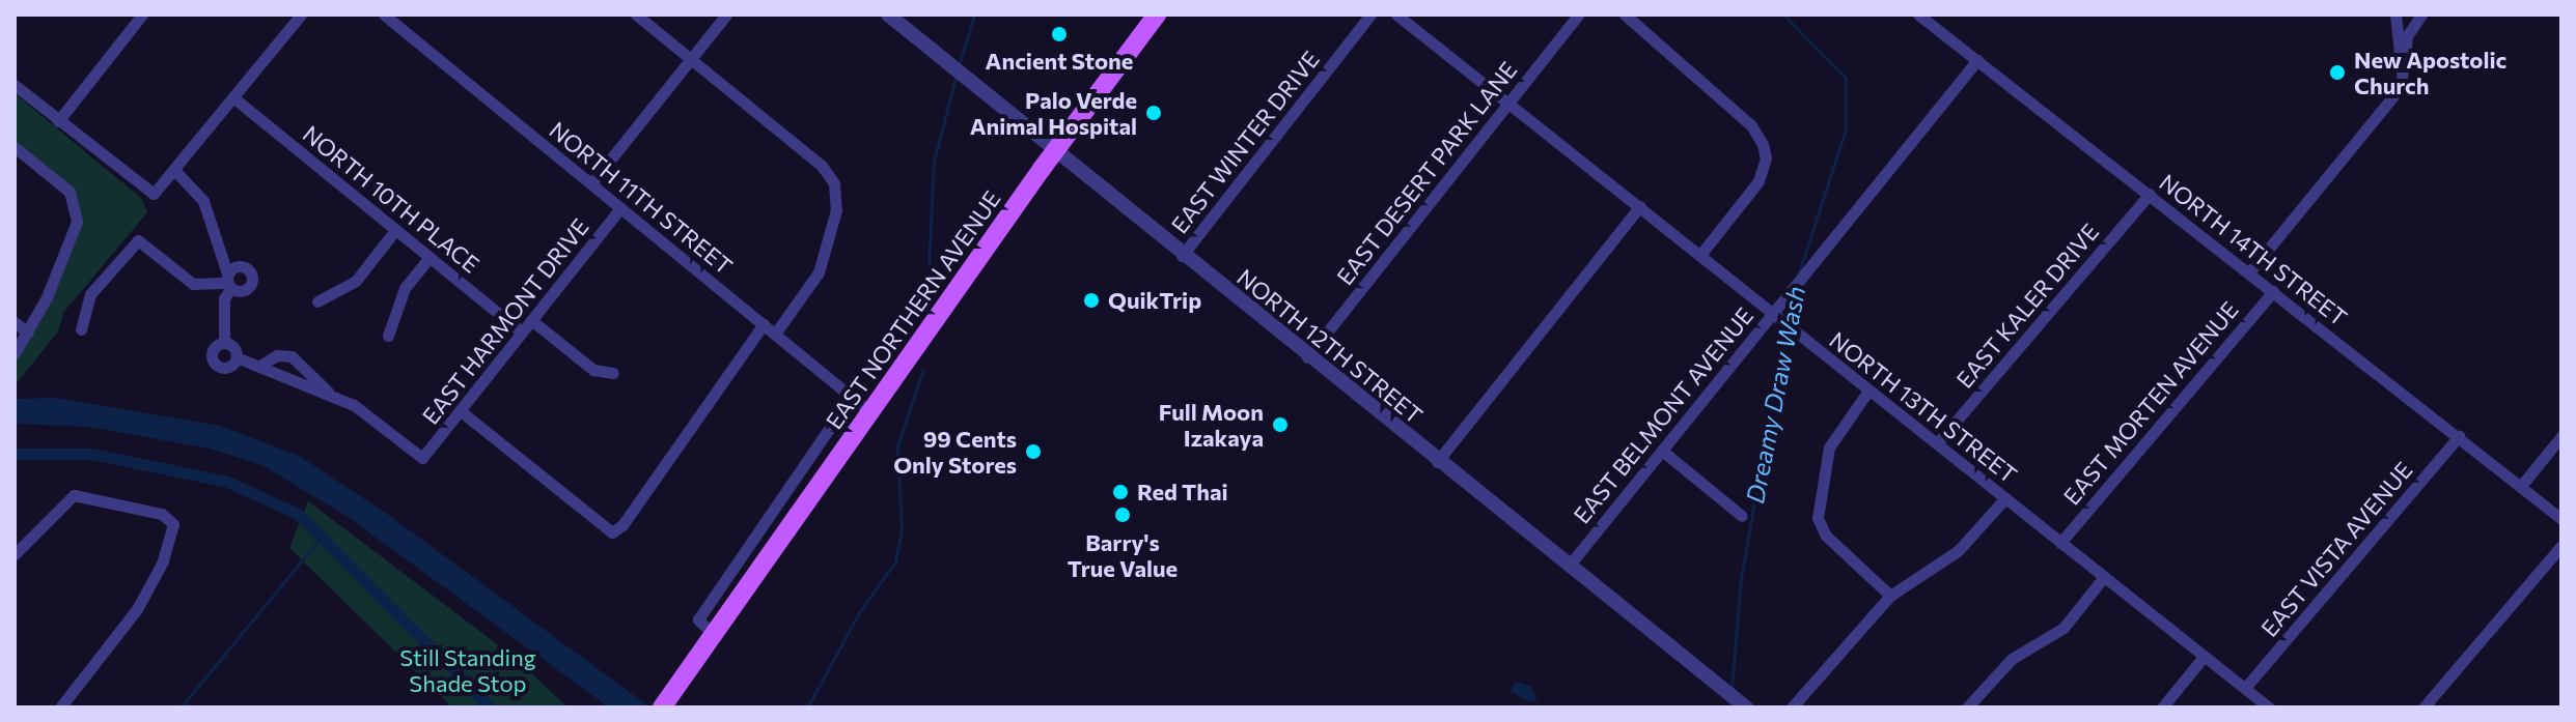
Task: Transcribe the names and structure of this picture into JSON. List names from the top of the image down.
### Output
{
  "streets": {
    "main road": ["EAST NORTHERN AVENUE"],
    "street": [
      "EAST WINTER DRIVE",
      "EAST DESERT PARK LANE",
      "NORTH 11TH STREET",
      "NORTH 10TH PLACE",
      "NORTH 14TH STREET",
      "EAST KALER DRIVE",
      "EAST HARMONT DRIVE",
      "NORTH 12TH STREET",
      "EAST MORTEN AVENUE",
      "NORTH 13TH STREET",
      "EAST BELMONT AVENUE",
      "EAST VISTA AVENUE"
    ]
  },
  "crossings": [
    ["EAST WINTER DRIVE", "NORTH 12TH STREET"],
    ["EAST DESERT PARK LANE", "NORTH 12TH STREET"],
    ["EAST DESERT PARK LANE", "NORTH 13TH STREET"],
    ["NORTH 11TH STREET", "EAST NORTHERN AVENUE"],
    ["NORTH 11TH STREET", "EAST HARMONT DRIVE"],
    ["NORTH 10TH PLACE", "EAST HARMONT DRIVE"],
    ["NORTH 14TH STREET", "EAST KALER DRIVE"],
    ["NORTH 14TH STREET", "EAST MORTEN AVENUE"],
    ["NORTH 14TH STREET", "EAST BELMONT AVENUE"],
    ["NORTH 14TH STREET", "EAST VISTA AVENUE"],
    ["EAST KALER DRIVE", "NORTH 13TH STREET"],
    ["EAST NORTHERN AVENUE", "NORTH 12TH STREET"],
    ["NORTH 12TH STREET", "EAST BELMONT AVENUE"],
    ["EAST MORTEN AVENUE", "NORTH 13TH STREET"],
    ["NORTH 13TH STREET", "EAST BELMONT AVENUE"],
    ["NORTH 13TH STREET", "EAST VISTA AVENUE"]
  ],
  "water": ["Dreamy Draw Wash"],
  "parks": ["Still Standing Shade Stop"],
  "places": [
    "Ancient Stone",
    "New Apostolic Church",
    "Palo Verde Animal Hospital",
    "QuikTrip",
    "Full Moon Izakaya",
    "99 Cents Only Stores",
    "Red Thai",
    "Barry's True Value"
  ]
}
